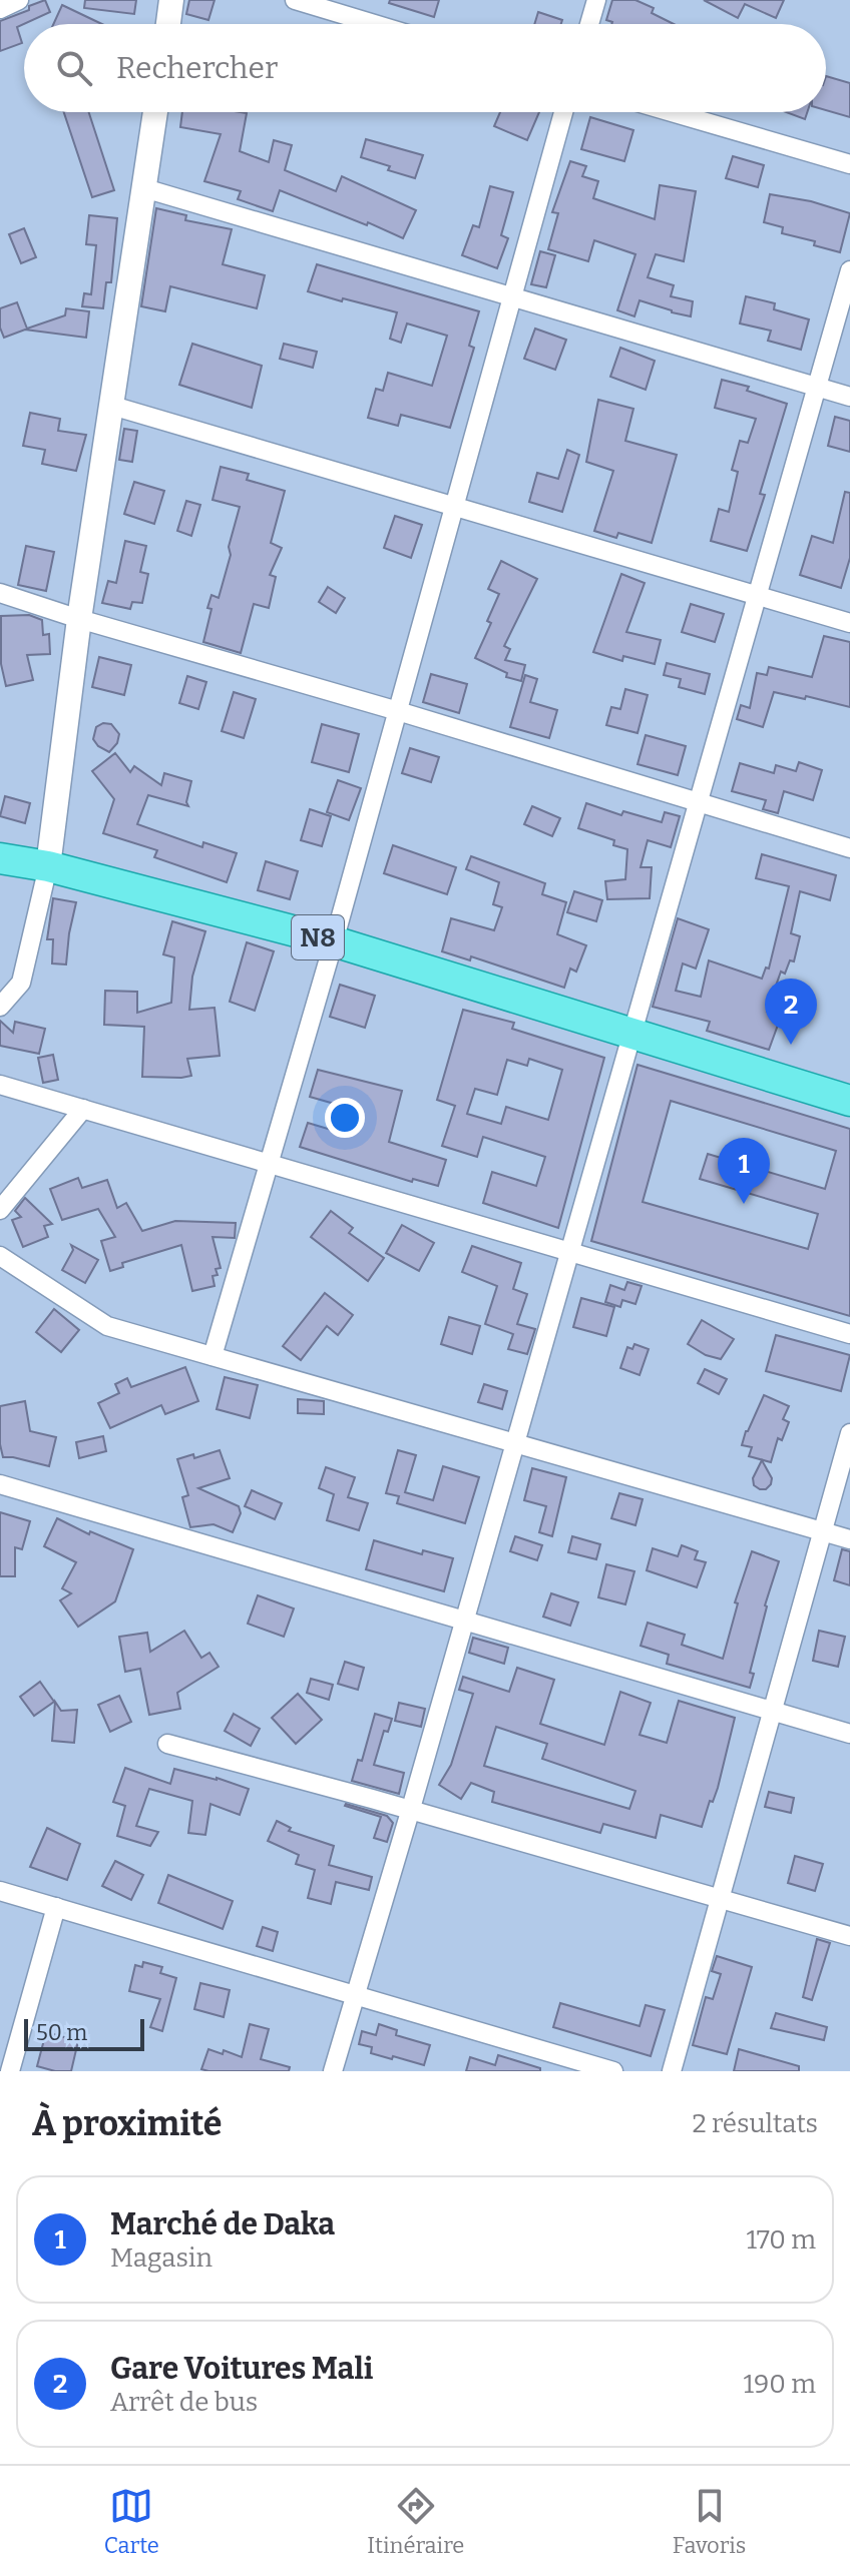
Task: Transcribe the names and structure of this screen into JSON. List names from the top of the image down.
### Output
{
  "streets": {
    "main road": ["N8"]
  },
  "scale_bar": "50 m",
  "page": {
    "search": "Rechercher",
    "pins": ["2", "1"],
    "scale": "50 m",
    "heading": ["À proximité", "2 résultats"],
    "list": [
      {
        "mark": "1",
        "name": "Marché de Daka",
        "note": "Magasin",
        "value": "170 m"
      },
      {
        "mark": "2",
        "name": "Gare Voitures Mali",
        "note": "Arrêt de bus",
        "value": "190 m"
      }
    ],
    "nav": ["Carte", "Itinéraire", "Favoris"]
  }
}
